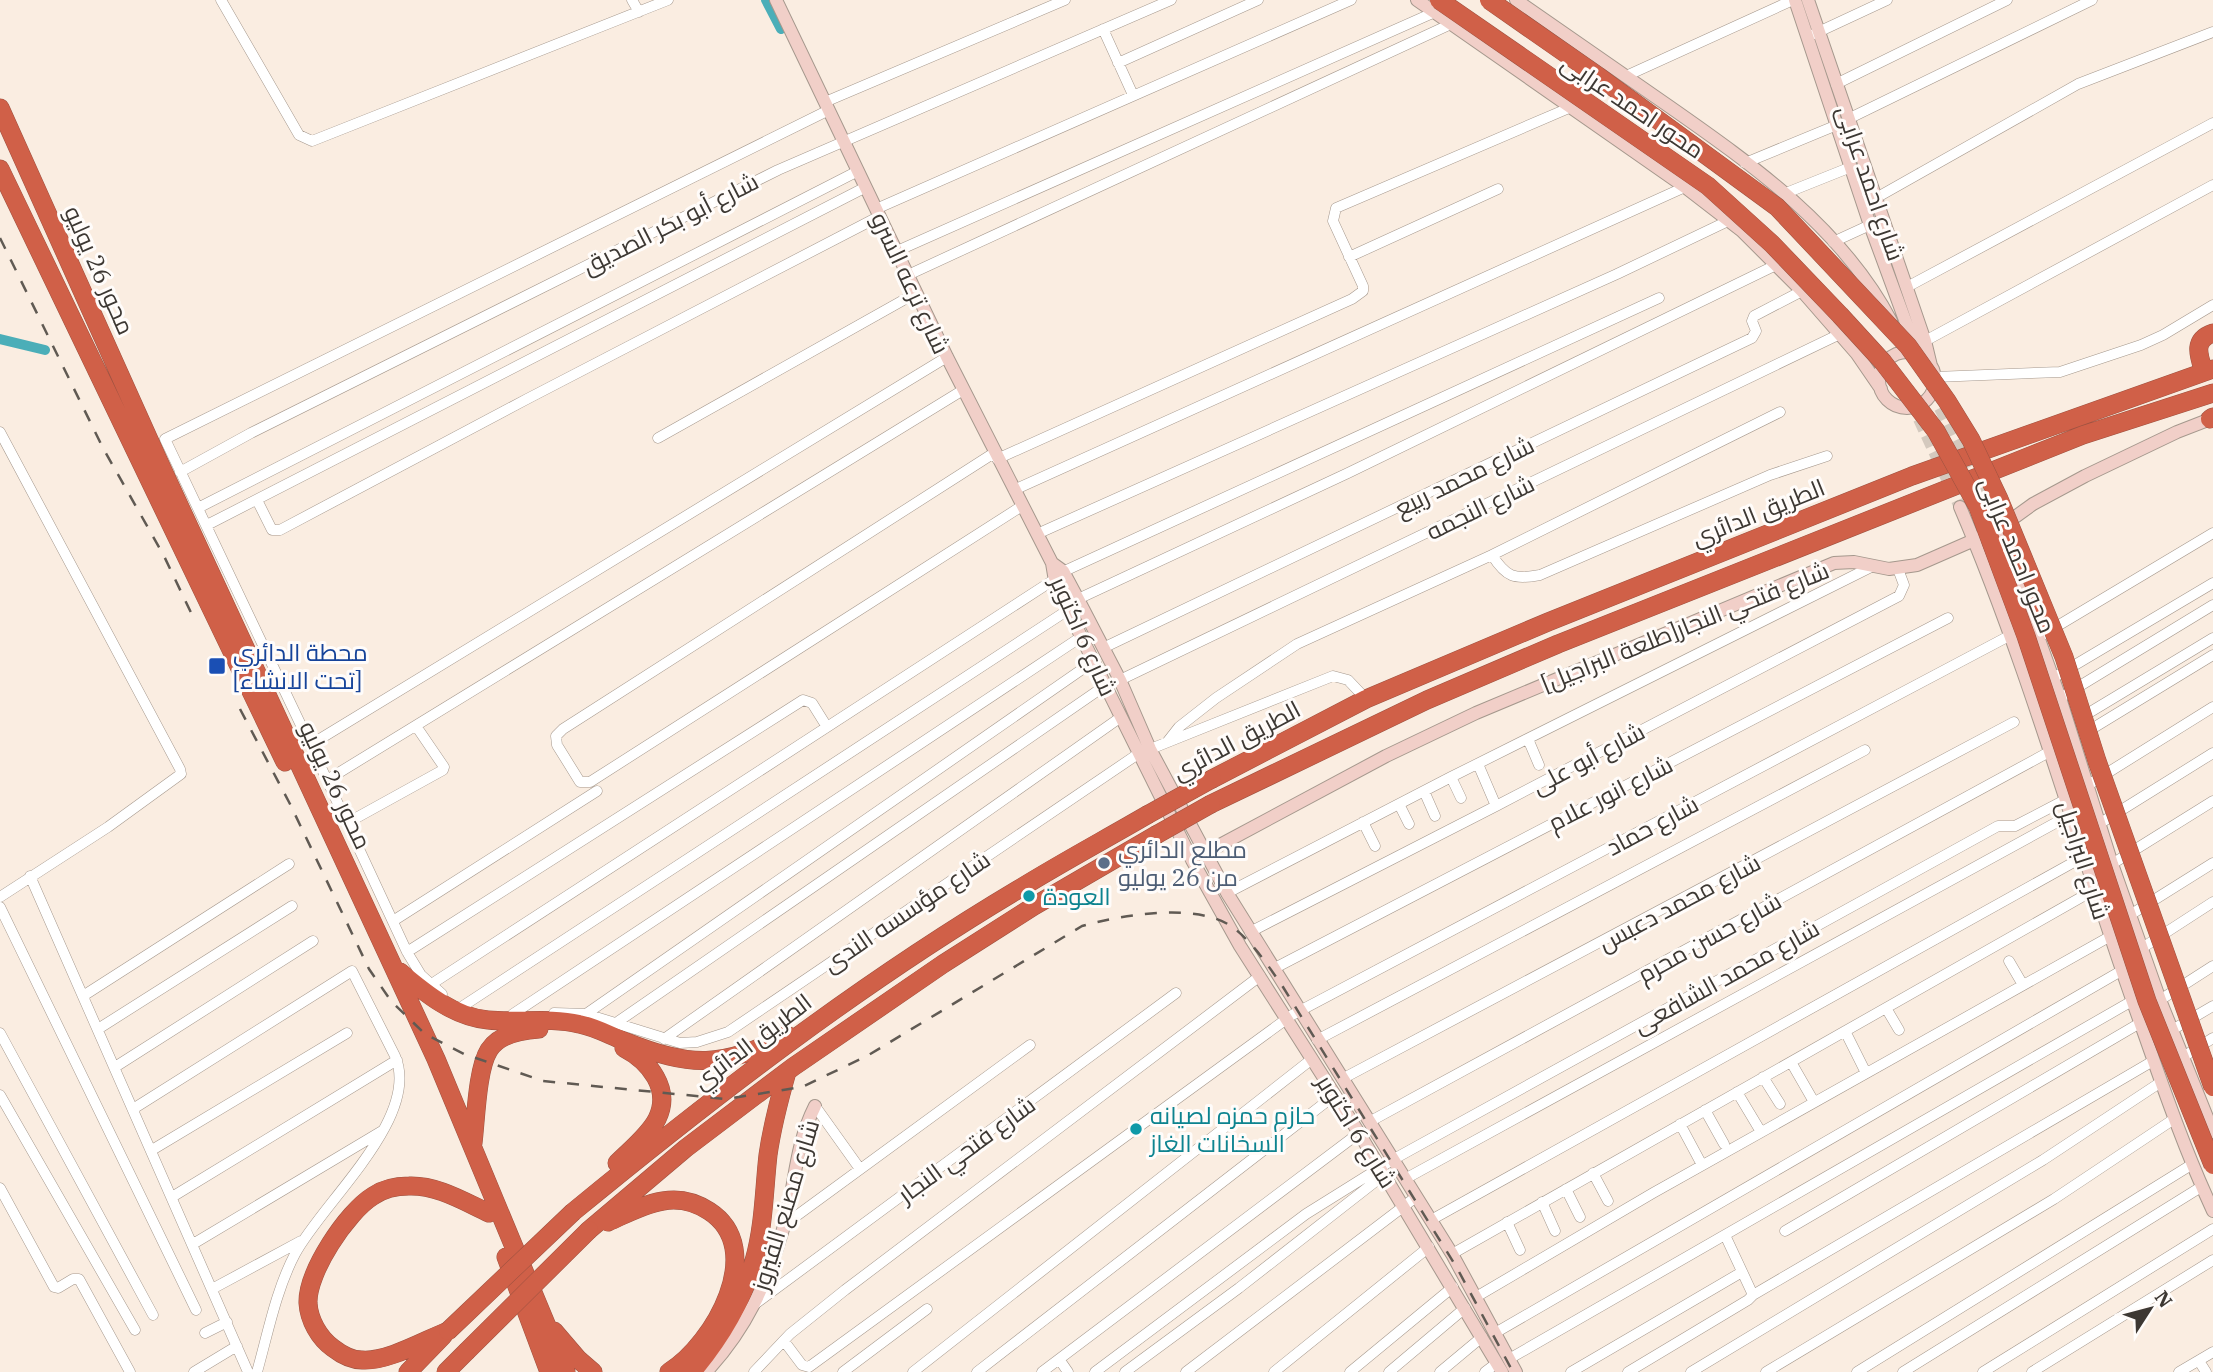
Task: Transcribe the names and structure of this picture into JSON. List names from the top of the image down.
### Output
{
  "streets": {
    "highway": ["محور احمد عرابى", "محور 26 يوليو", "الطريق الدائري"],
    "street": [
      "شارع احمد عرابى",
      "شارع أبو بكر الصديق",
      "شارع ترعه السرو",
      "شارع محمد ربيع",
      "شارع النجمه",
      "شارع فتحي النجار[طلعة البراجيل]",
      "شارع 6 اكتوبر",
      "شارع أبو على",
      "شارع انور علام",
      "شارع حماد",
      "شارع البراجيل",
      "شارع محمد دعبس",
      "شارع مؤسسه الندى",
      "شارع حسن محرم",
      "شارع محمد الشافعى",
      "شارع فتحي النجار",
      "شارع مصنع الفيروز"
    ]
  },
  "crossings": [
    ["محور احمد عرابى", "شارع البراجيل"],
    ["شارع أبو بكر الصديق", "شارع ترعه السرو"],
    ["شارع أبو بكر الصديق", "شارع مؤسسه الندى"],
    ["شارع ترعه السرو", "شارع 6 اكتوبر"],
    ["شارع ترعه السرو", "شارع مؤسسه الندى"],
    ["شارع محمد ربيع", "شارع 6 اكتوبر"],
    ["شارع النجمه", "شارع 6 اكتوبر"],
    ["الطريق الدائري", "شارع مؤسسه الندى"],
    ["شارع فتحي النجار[طلعة البراجيل]", "شارع 6 اكتوبر"],
    ["شارع فتحي النجار[طلعة البراجيل]", "شارع أبو على"],
    ["شارع فتحي النجار[طلعة البراجيل]", "شارع البراجيل"],
    ["شارع 6 اكتوبر", "شارع أبو على"],
    ["شارع 6 اكتوبر", "شارع انور علام"],
    ["شارع 6 اكتوبر", "شارع حماد"],
    ["شارع 6 اكتوبر", "شارع محمد دعبس"],
    ["شارع 6 اكتوبر", "شارع مؤسسه الندى"],
    ["شارع 6 اكتوبر", "شارع حسن محرم"],
    ["شارع 6 اكتوبر", "شارع محمد الشافعى"],
    ["شارع حماد", "شارع البراجيل"],
    ["شارع البراجيل", "شارع حسن محرم"],
    ["شارع البراجيل", "شارع محمد الشافعى"],
    ["شارع فتحي النجار", "شارع مصنع الفيروز"]
  ],
  "places": {
    "transit": ["محطة الدائري [تحت الانشاء]"],
    "other": ["مطلع الدائري من 26 يوليو", "العودة", "حازم حمزه لصيانه السخانات الغاز"]
  },
  "north": "top right"
}
